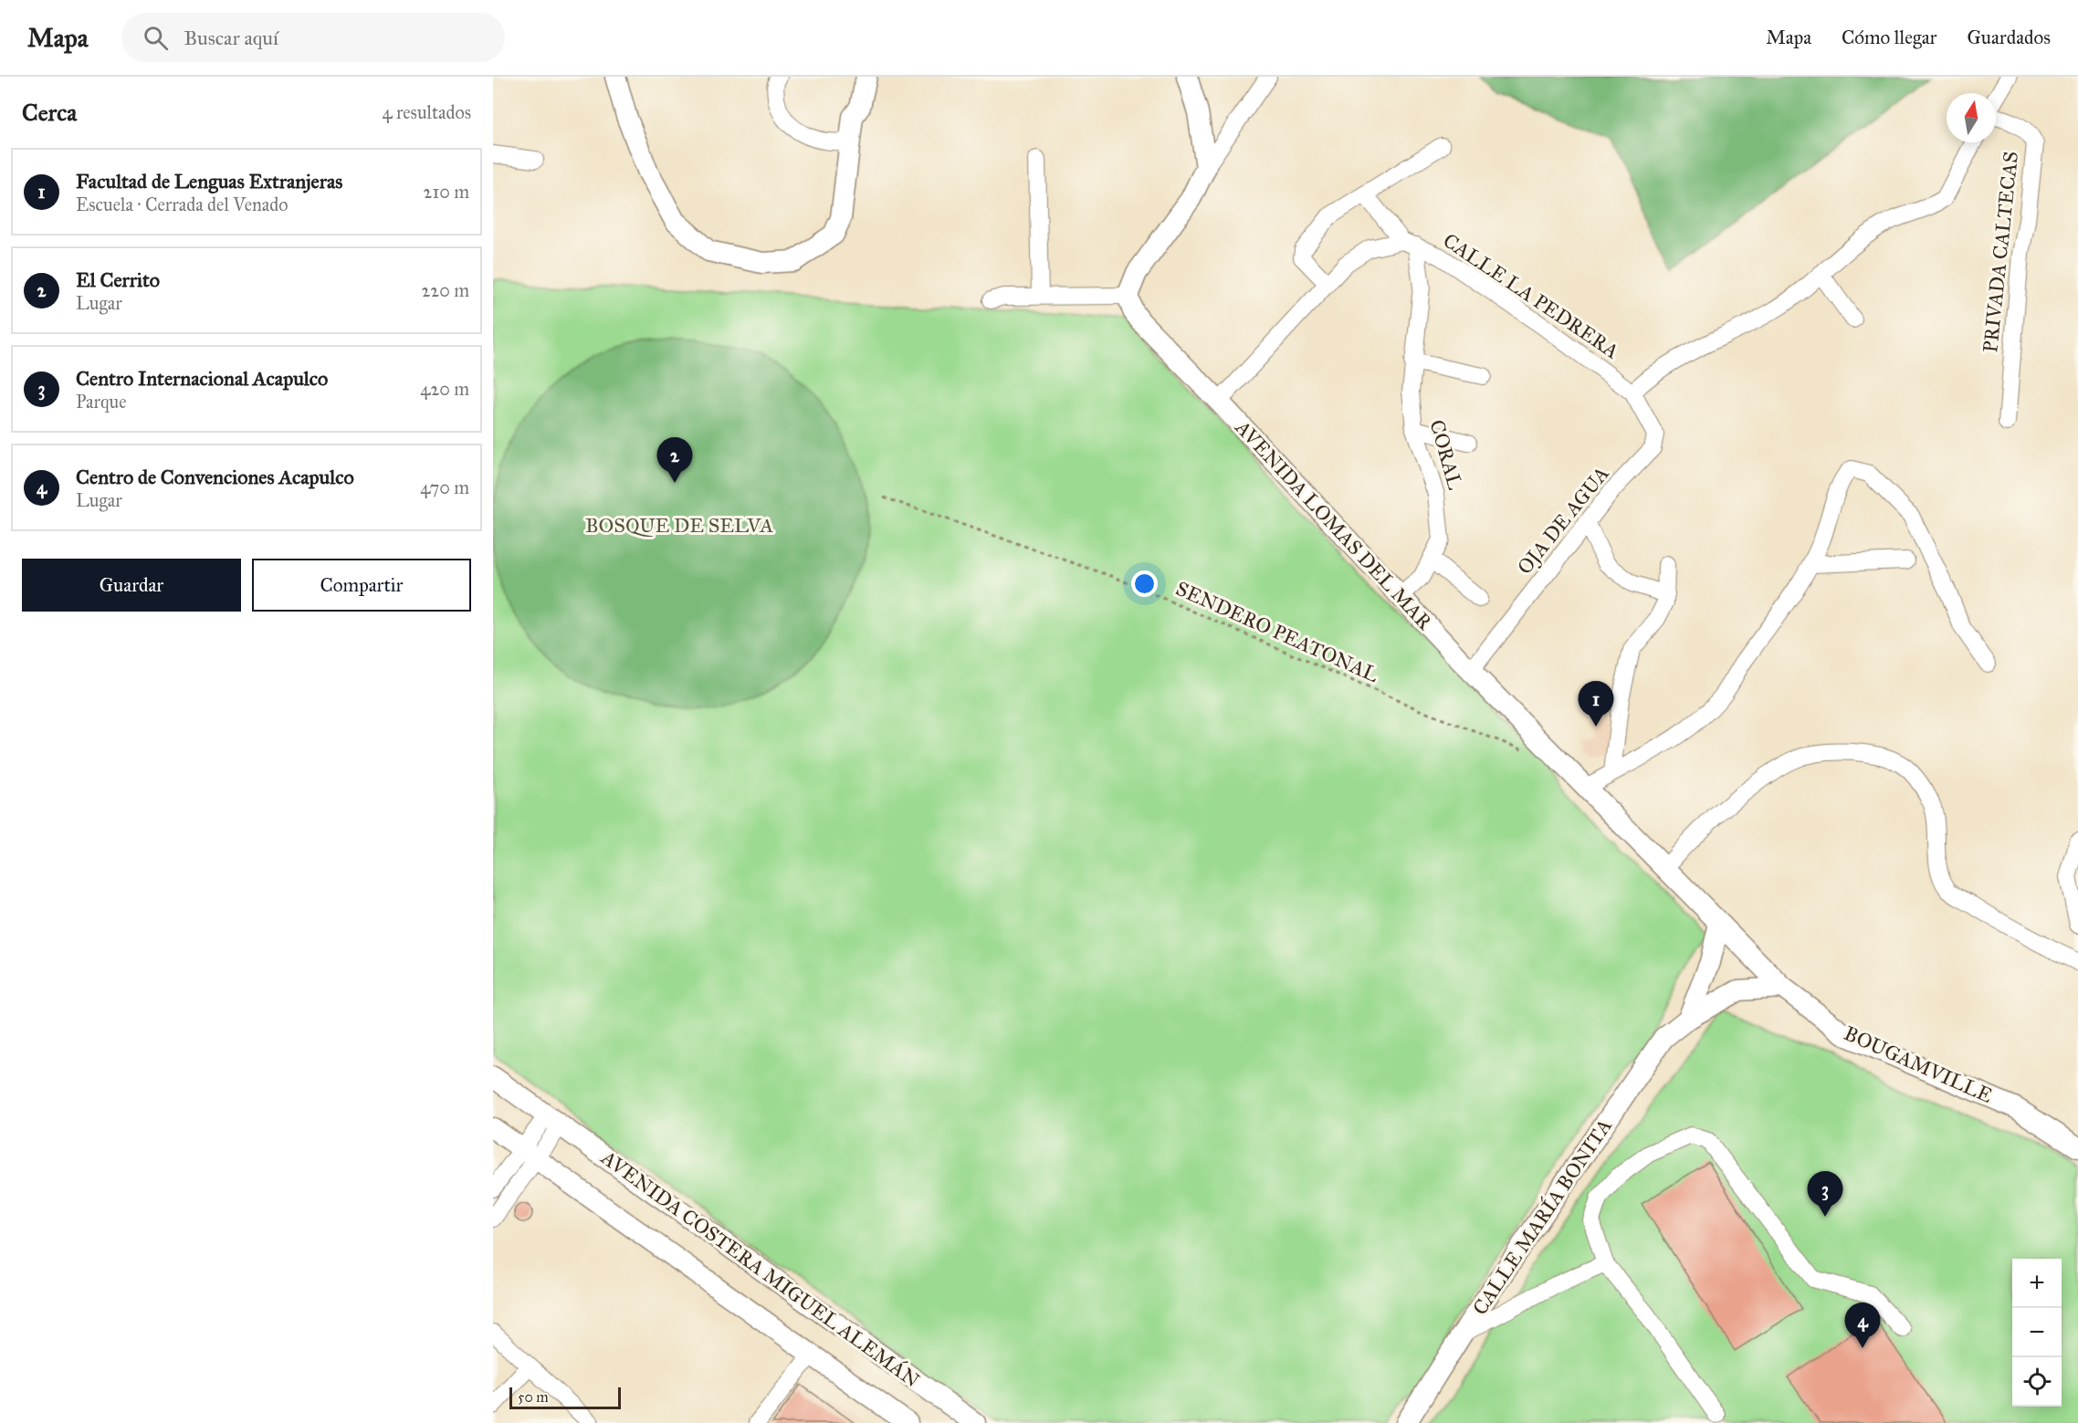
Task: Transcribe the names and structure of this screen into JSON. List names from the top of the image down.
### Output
{
  "streets": {
    "main road": [
      "AVENIDA LOMAS DEL MAR",
      "BOUGAMVILLE",
      "CALLE MARÍA BONITA",
      "AVENIDA COSTERA MIGUEL ALEMÁN"
    ],
    "street": [
      "PRIVADA CALTECAS",
      "CALLE LA PEDRERA",
      "CORAL",
      "OJA DE AGUA"
    ],
    "path": ["SENDERO PEATONAL"]
  },
  "crossings": [
    ["CALLE LA PEDRERA", "CORAL"],
    ["CALLE LA PEDRERA", "OJA DE AGUA"],
    ["CORAL", "AVENIDA LOMAS DEL MAR"],
    ["OJA DE AGUA", "AVENIDA LOMAS DEL MAR"],
    ["AVENIDA LOMAS DEL MAR", "BOUGAMVILLE"],
    ["BOUGAMVILLE", "CALLE MARÍA BONITA"]
  ],
  "parks": ["BOSQUE DE SELVA"],
  "scale_bar": "50 m",
  "north": "top",
  "page": {
    "header": "Mapa",
    "search": "Buscar aquí",
    "nav": ["Mapa", "Cómo llegar", "Guardados"],
    "heading": ["Cerca", "4 resultados"],
    "list": [
      {
        "mark": "1",
        "name": "Facultad de Lenguas Extranjeras",
        "note": "Escuela · Cerrada del Venado",
        "value": "210 m"
      },
      {
        "mark": "2",
        "name": "El Cerrito",
        "note": "Lugar",
        "value": "220 m"
      },
      {
        "mark": "3",
        "name": "Centro Internacional Acapulco",
        "note": "Parque",
        "value": "420 m"
      },
      {
        "mark": "4",
        "name": "Centro de Convenciones Acapulco",
        "note": "Lugar",
        "value": "470 m"
      }
    ],
    "pins": [
      "2",
      "1",
      "3",
      "4"
    ],
    "buttons": ["Guardar", "Compartir"],
    "map_buttons": ["+", "−"],
    "scale": "50 m"
  }
}
